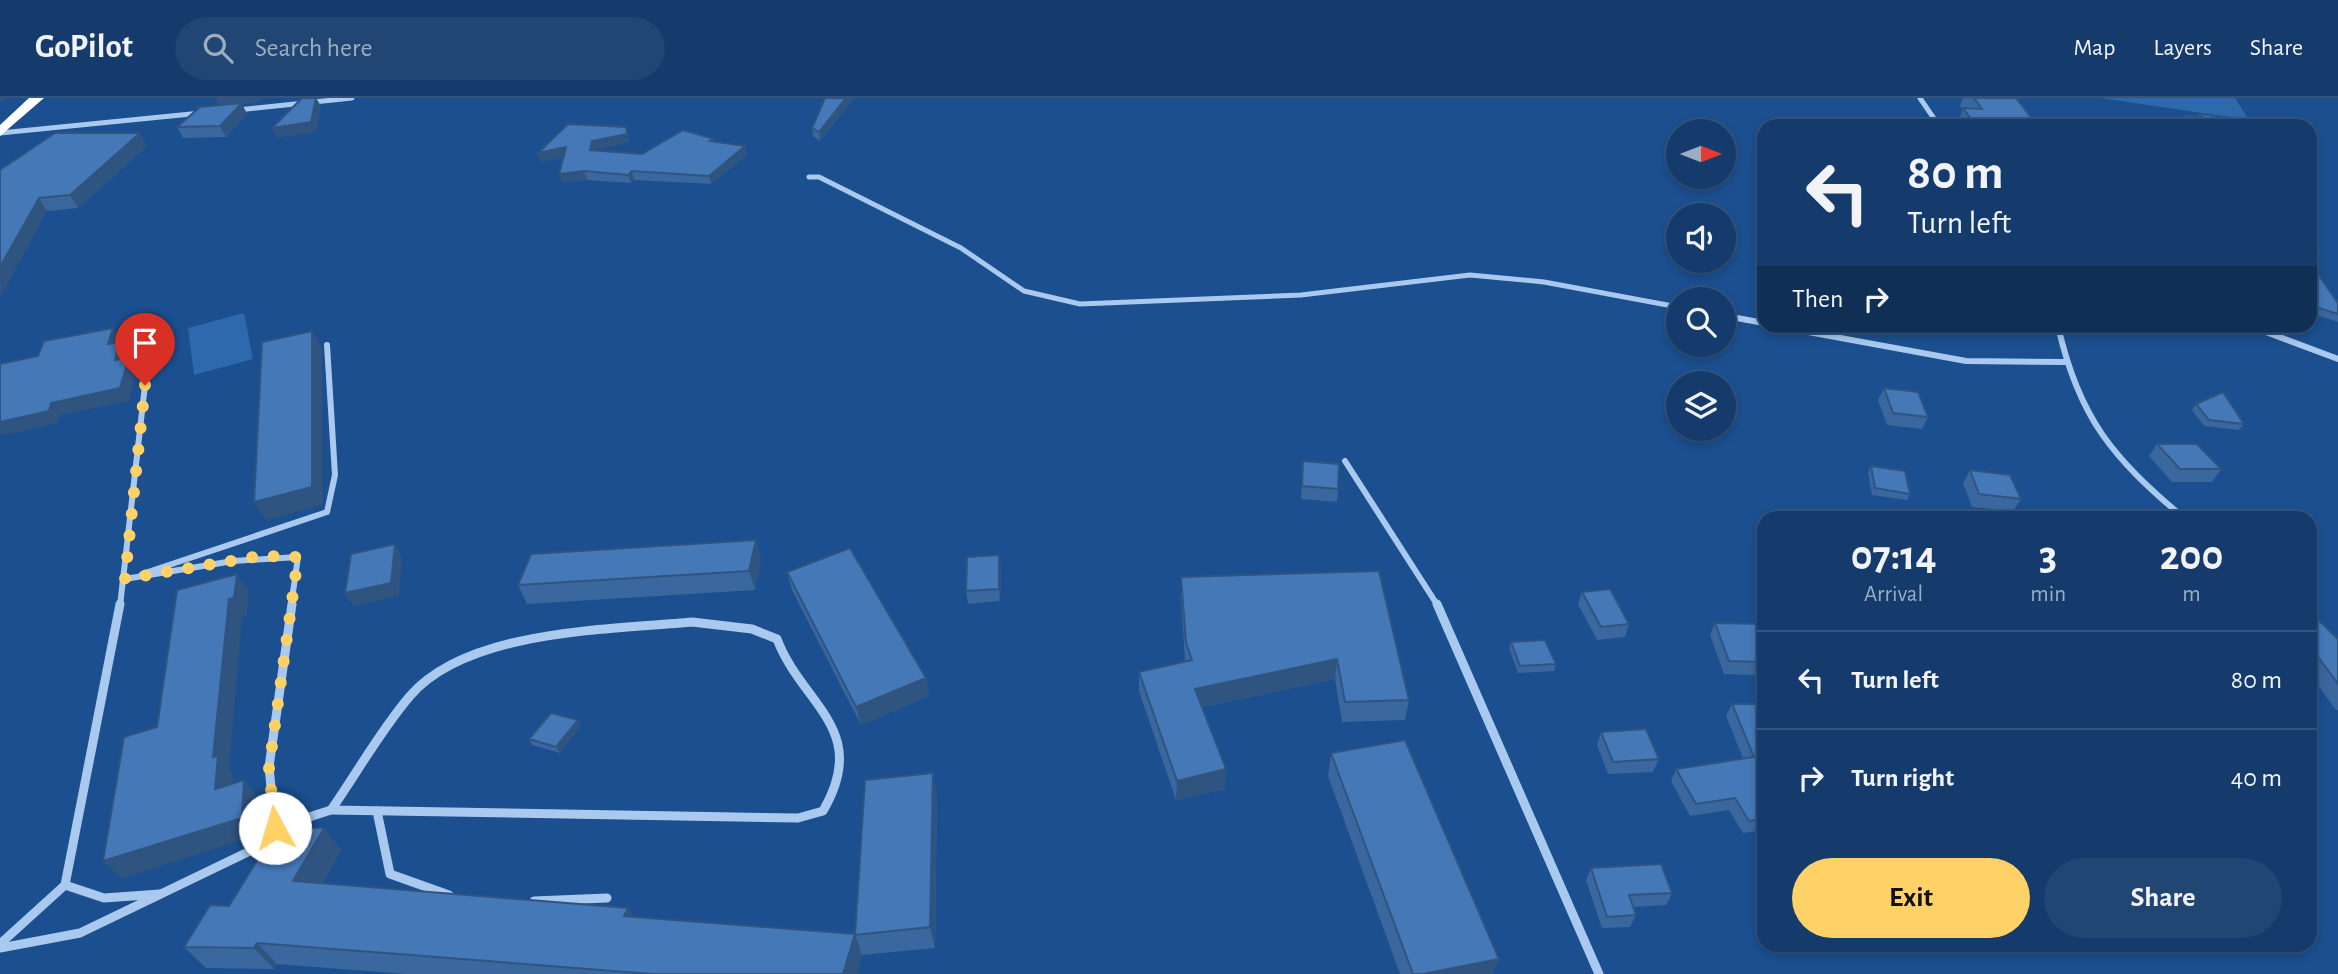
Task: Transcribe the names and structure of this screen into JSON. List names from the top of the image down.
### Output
{
  "north": "right",
  "page": {
    "header": "GoPilot",
    "search": "Search here",
    "nav": ["Map", "Layers", "Share"],
    "turn": ["80 m", "Turn left"],
    "then": "Then",
    "eta": [
      "07:14",
      "Arrival",
      "3",
      "min",
      "200",
      "m"
    ],
    "list": [
      {
        "name": "Turn left",
        "value": "80 m"
      },
      {
        "name": "Turn right",
        "value": "40 m"
      }
    ],
    "buttons": ["Exit", "Share"]
  }
}
